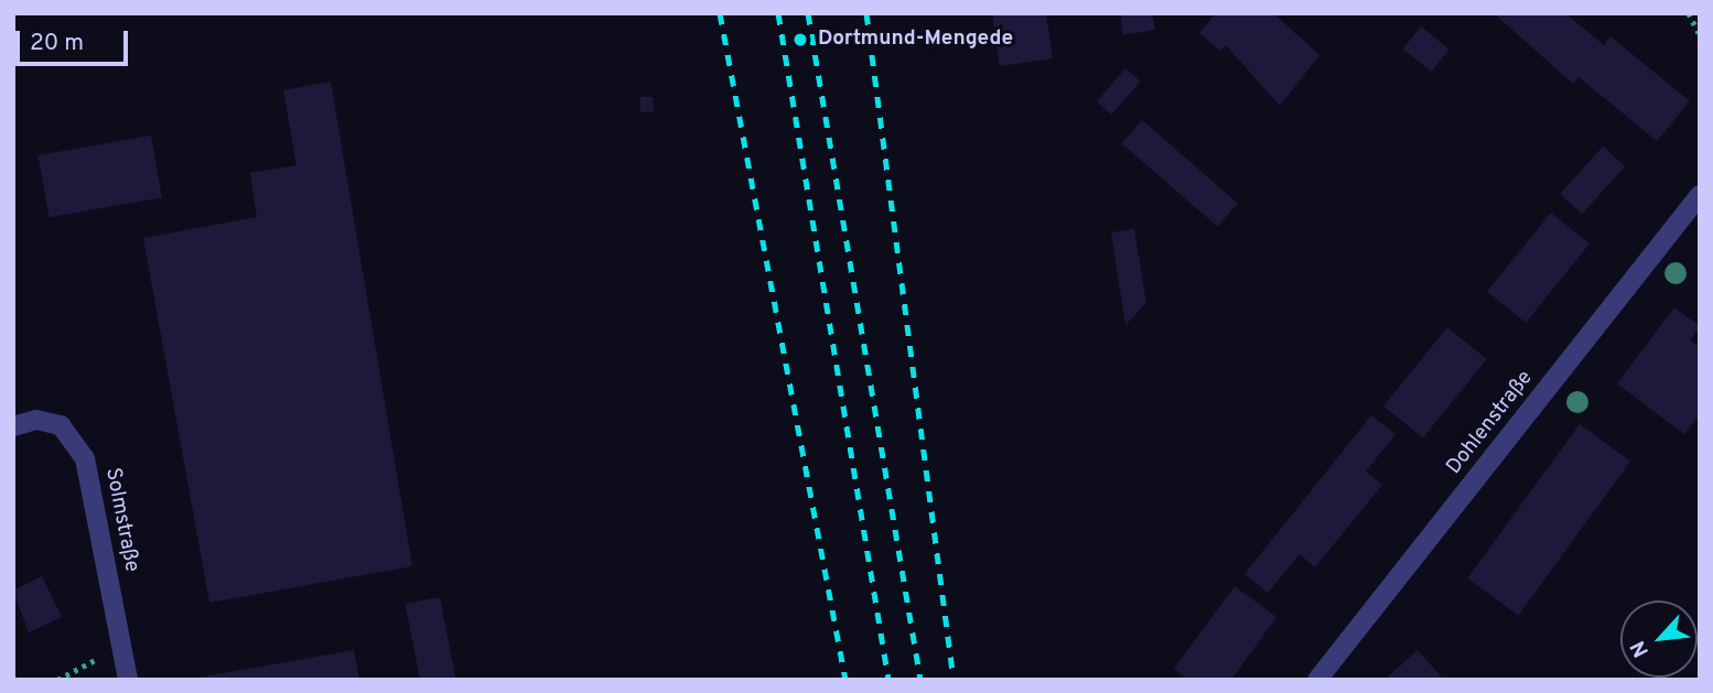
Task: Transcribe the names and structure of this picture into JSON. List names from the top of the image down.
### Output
{
  "streets": {
    "street": ["Dohlenstraße", "Solmstraße"]
  },
  "places": ["Dortmund-Mengede"],
  "scale_bar": "20 m",
  "north": "bottom left"
}
